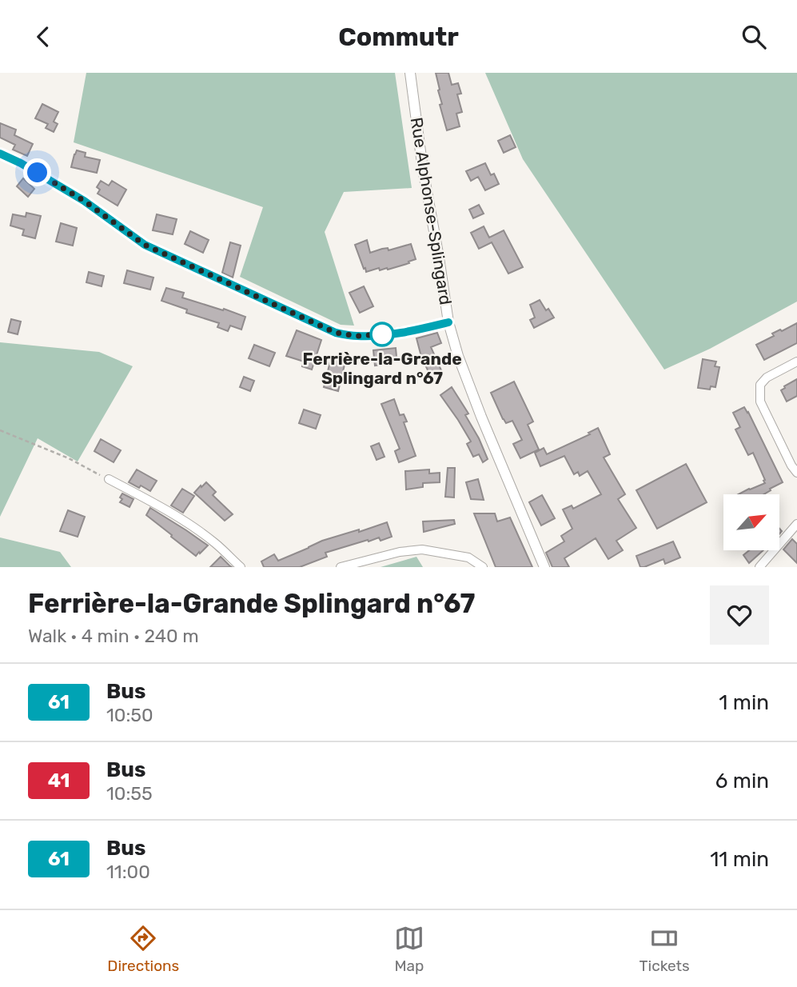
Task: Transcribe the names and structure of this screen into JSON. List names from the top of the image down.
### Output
{
  "streets": {
    "street": ["Rue Alphonse-Splingard"]
  },
  "places": ["Ferrière-la-Grande Splingard n°67"],
  "lines": ["bus line 61"],
  "north": "top right",
  "page": {
    "header": "Commutr",
    "heading": ["Ferrière-la-Grande Splingard n°67", "Walk · 4 min · 240 m"],
    "list": [
      {
        "mark": "61",
        "name": "Bus",
        "note": "10:50",
        "value": "1 min"
      },
      {
        "mark": "41",
        "name": "Bus",
        "note": "10:55",
        "value": "6 min"
      },
      {
        "mark": "61",
        "name": "Bus",
        "note": "11:00",
        "value": "11 min"
      }
    ],
    "tabs": ["Directions", "Map", "Tickets"]
  }
}
